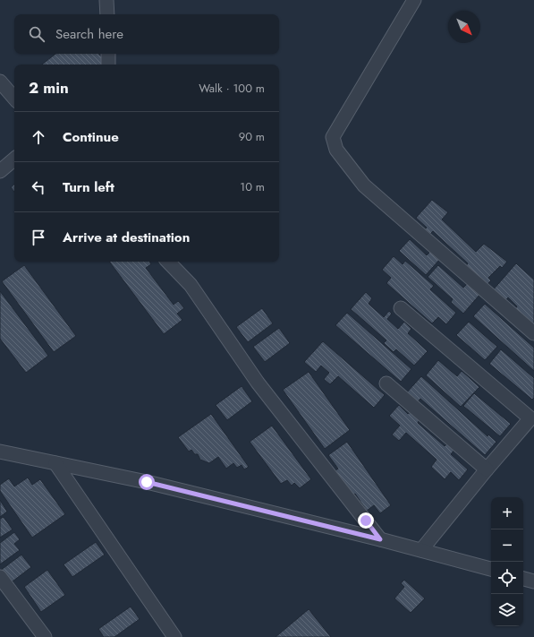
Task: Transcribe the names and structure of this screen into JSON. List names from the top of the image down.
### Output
{
  "north": "bottom right",
  "page": {
    "search": "Search here",
    "heading": ["2 min", "Walk · 100 m"],
    "list": [
      ["Continue", "90 m"],
      ["Turn left", "10 m"],
      "Arrive at destination"
    ],
    "map_buttons": ["+", "−"]
  }
}
